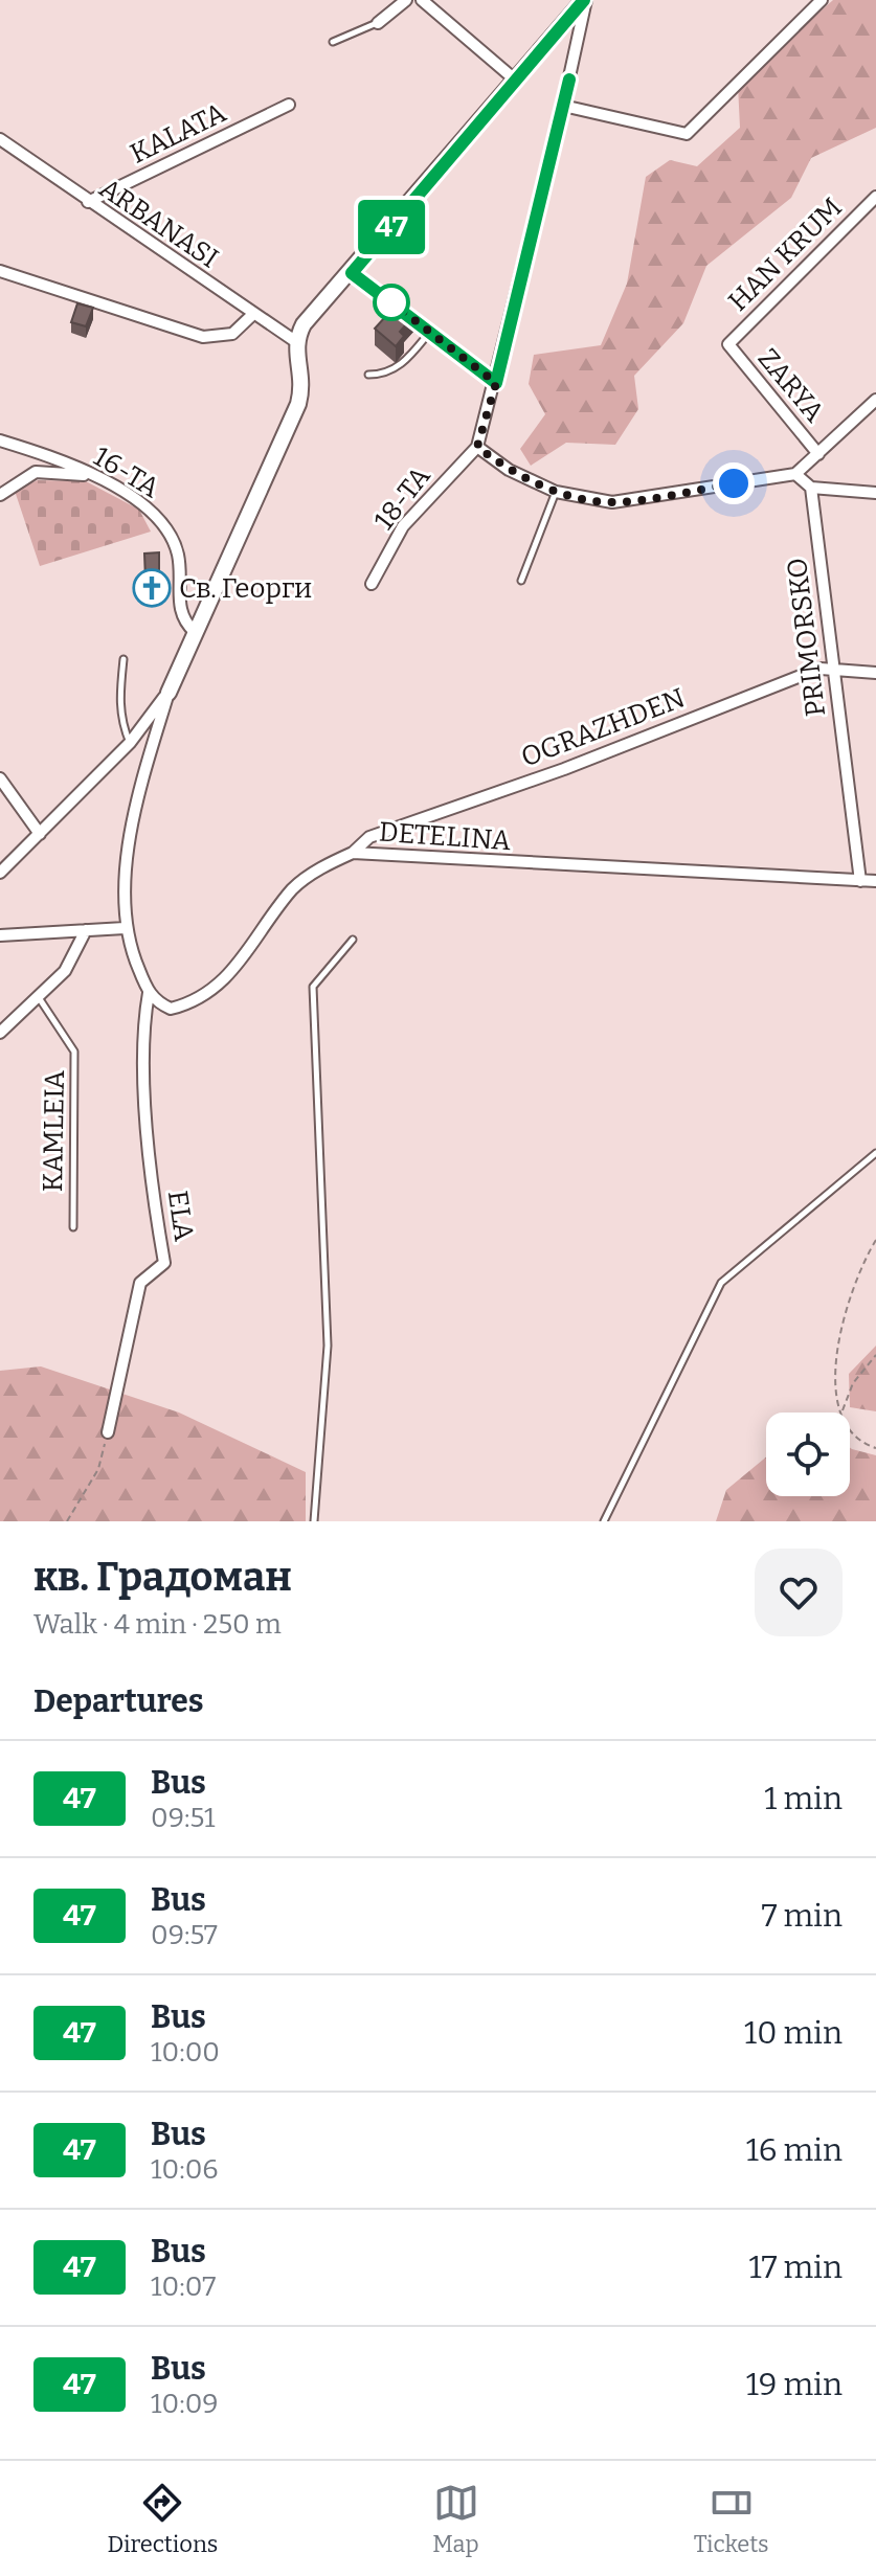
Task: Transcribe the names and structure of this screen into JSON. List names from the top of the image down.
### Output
{
  "streets": {
    "street": [
      "KALATA",
      "ARBANASI",
      "HAN KRUM",
      "ZARYA",
      "16-ТА",
      "18-ТА",
      "PRIMORSKO",
      "OGRAZHDEN",
      "DETELINA",
      "ELA"
    ],
    "lane": ["KAMLEIA"]
  },
  "crossings": [
    ["KALATA", "ARBANASI"],
    ["HAN KRUM", "ZARYA"],
    ["PRIMORSKO", "OGRAZHDEN"],
    ["PRIMORSKO", "DETELINA"],
    ["OGRAZHDEN", "DETELINA"],
    ["DETELINA", "ELA"]
  ],
  "places": {
    "church": ["Св. Георги"]
  },
  "lines": ["bus line 47"],
  "page": {
    "on_map": "47",
    "heading": [
      ["кв. Градоман", "Walk · 4 min · 250 m"],
      "Departures"
    ],
    "list": [
      {
        "mark": "47",
        "name": "Bus",
        "note": "09:51",
        "value": "1 min"
      },
      {
        "mark": "47",
        "name": "Bus",
        "note": "09:57",
        "value": "7 min"
      },
      {
        "mark": "47",
        "name": "Bus",
        "note": "10:00",
        "value": "10 min"
      },
      {
        "mark": "47",
        "name": "Bus",
        "note": "10:06",
        "value": "16 min"
      },
      {
        "mark": "47",
        "name": "Bus",
        "note": "10:07",
        "value": "17 min"
      },
      {
        "mark": "47",
        "name": "Bus",
        "note": "10:09",
        "value": "19 min"
      }
    ],
    "tabs": ["Directions", "Map", "Tickets"]
  }
}
